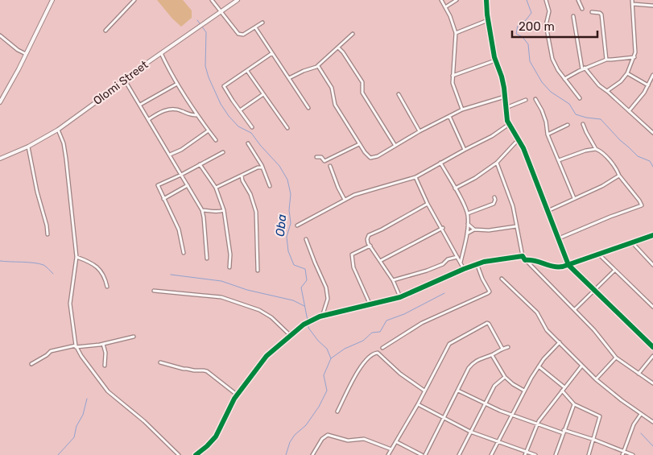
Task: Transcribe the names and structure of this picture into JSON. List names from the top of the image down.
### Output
{
  "streets": {
    "main road": ["Olomi Street"]
  },
  "water": ["Oba"],
  "scale_bar": "200 m"
}
